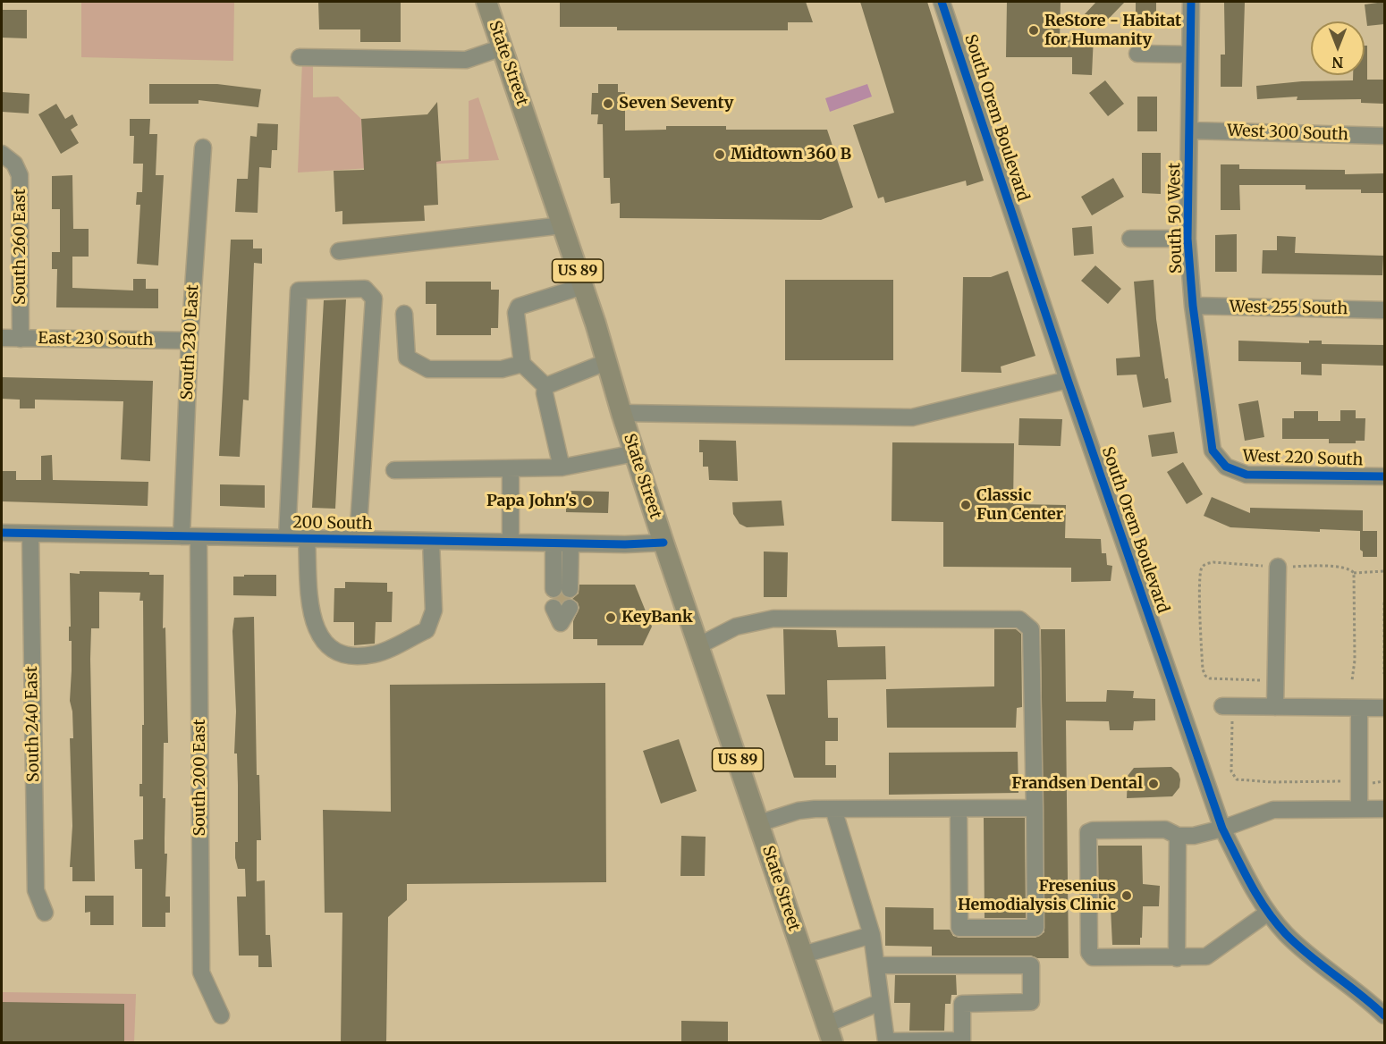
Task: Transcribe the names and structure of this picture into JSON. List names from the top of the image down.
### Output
{
  "streets": {
    "main road": ["State Street", "US 89"],
    "street": [
      "South Orem Boulevard",
      "West 300 South",
      "South 50 West",
      "South 260 East",
      "West 255 South",
      "East 230 South",
      "South 230 East",
      "West 220 South",
      "200 South",
      "South 240 East",
      "South 200 East"
    ]
  },
  "crossings": [
    ["State Street", "200 South"],
    ["West 300 South", "South 50 West"],
    ["South 50 West", "West 255 South"],
    ["South 50 West", "West 220 South"],
    ["South 260 East", "East 230 South"],
    ["East 230 South", "South 230 East"],
    ["South 230 East", "200 South"],
    ["200 South", "South 240 East"],
    ["200 South", "South 200 East"]
  ],
  "places": [
    "ReStore - Habitat for Humanity",
    "Seven Seventy",
    "Midtown 360 B",
    "Papa John's",
    "Classic Fun Center",
    "KeyBank",
    "Frandsen Dental",
    "Fresenius Hemodialysis Clinic"
  ],
  "north": "bottom"
}
